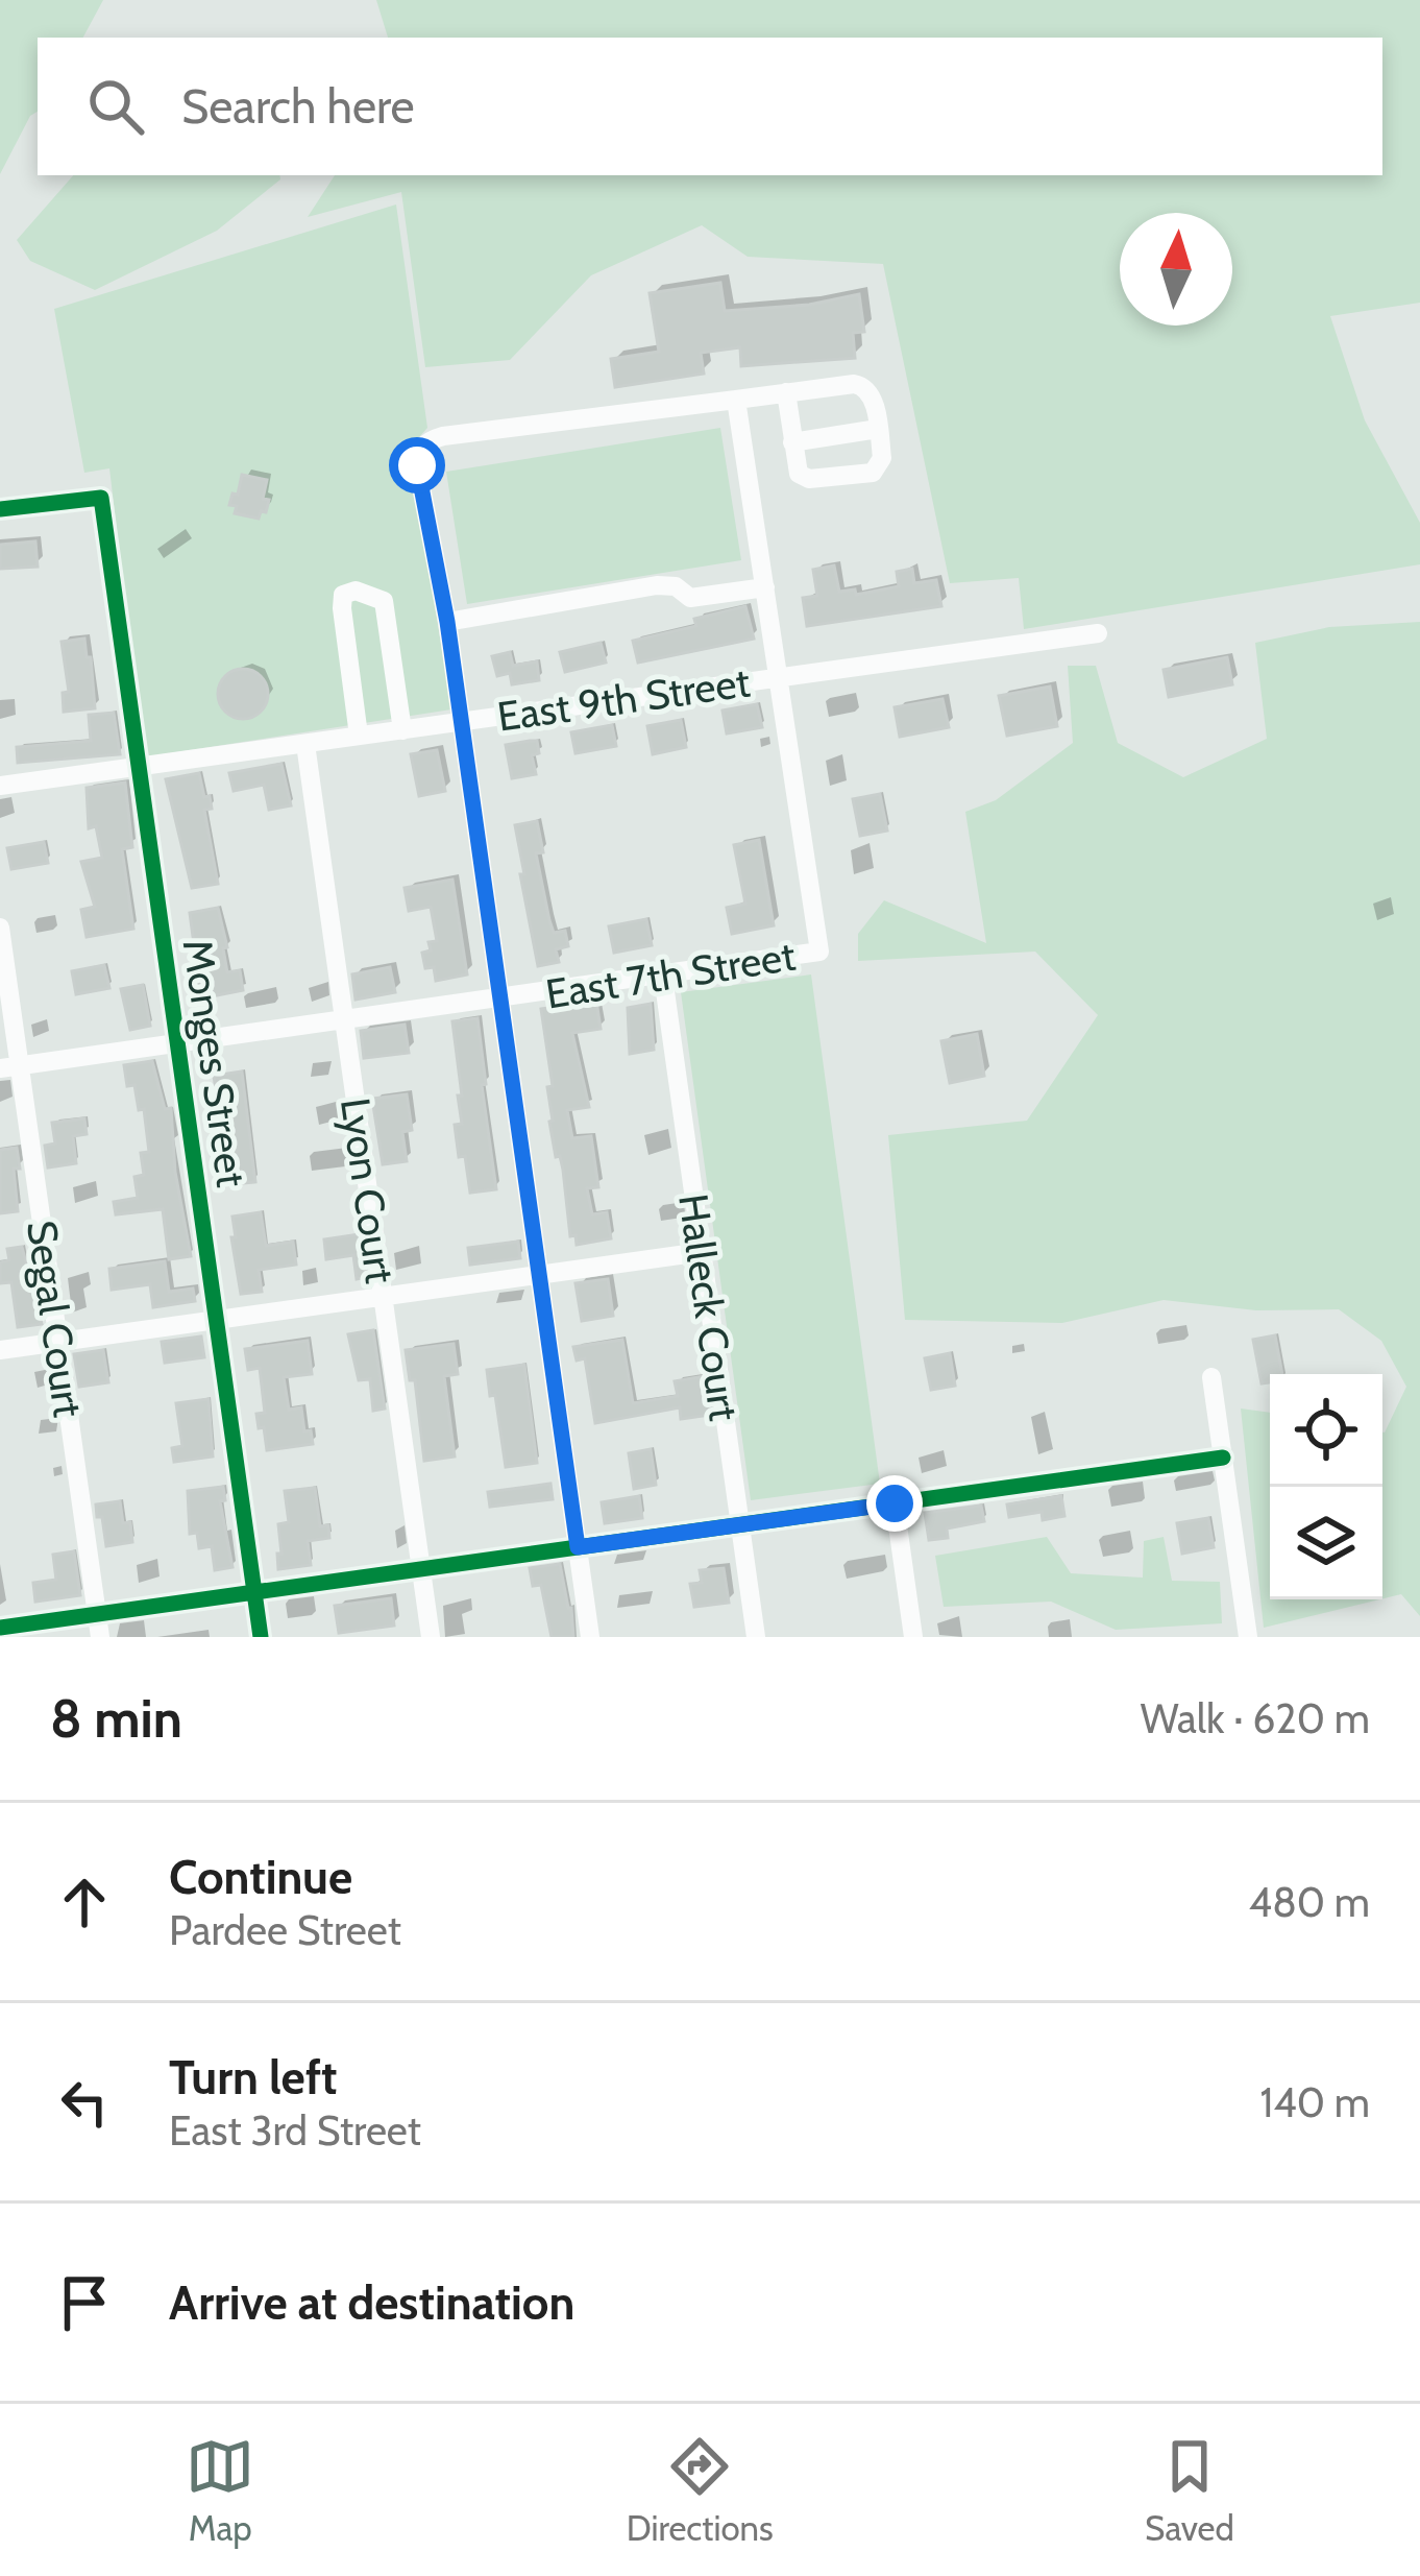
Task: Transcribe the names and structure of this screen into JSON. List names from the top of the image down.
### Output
{
  "streets": {
    "street": [
      "East 9th Street",
      "East 7th Street",
      "Monges Street",
      "Lyon Court",
      "Halleck Court",
      "Segal Court"
    ]
  },
  "crossings": [
    ["East 9th Street", "East 7th Street"],
    ["East 9th Street", "Monges Street"],
    ["East 9th Street", "Lyon Court"],
    ["East 7th Street", "Monges Street"],
    ["East 7th Street", "Lyon Court"],
    ["East 7th Street", "Halleck Court"],
    ["East 7th Street", "Segal Court"]
  ],
  "north": "top",
  "page": {
    "search": "Search here",
    "heading": ["8 min", "Walk · 620 m"],
    "list": [
      ["Continue", "Pardee Street", "480 m"],
      ["Turn left", "East 3rd Street", "140 m"],
      "Arrive at destination"
    ],
    "nav": ["Map", "Directions", "Saved"]
  }
}
